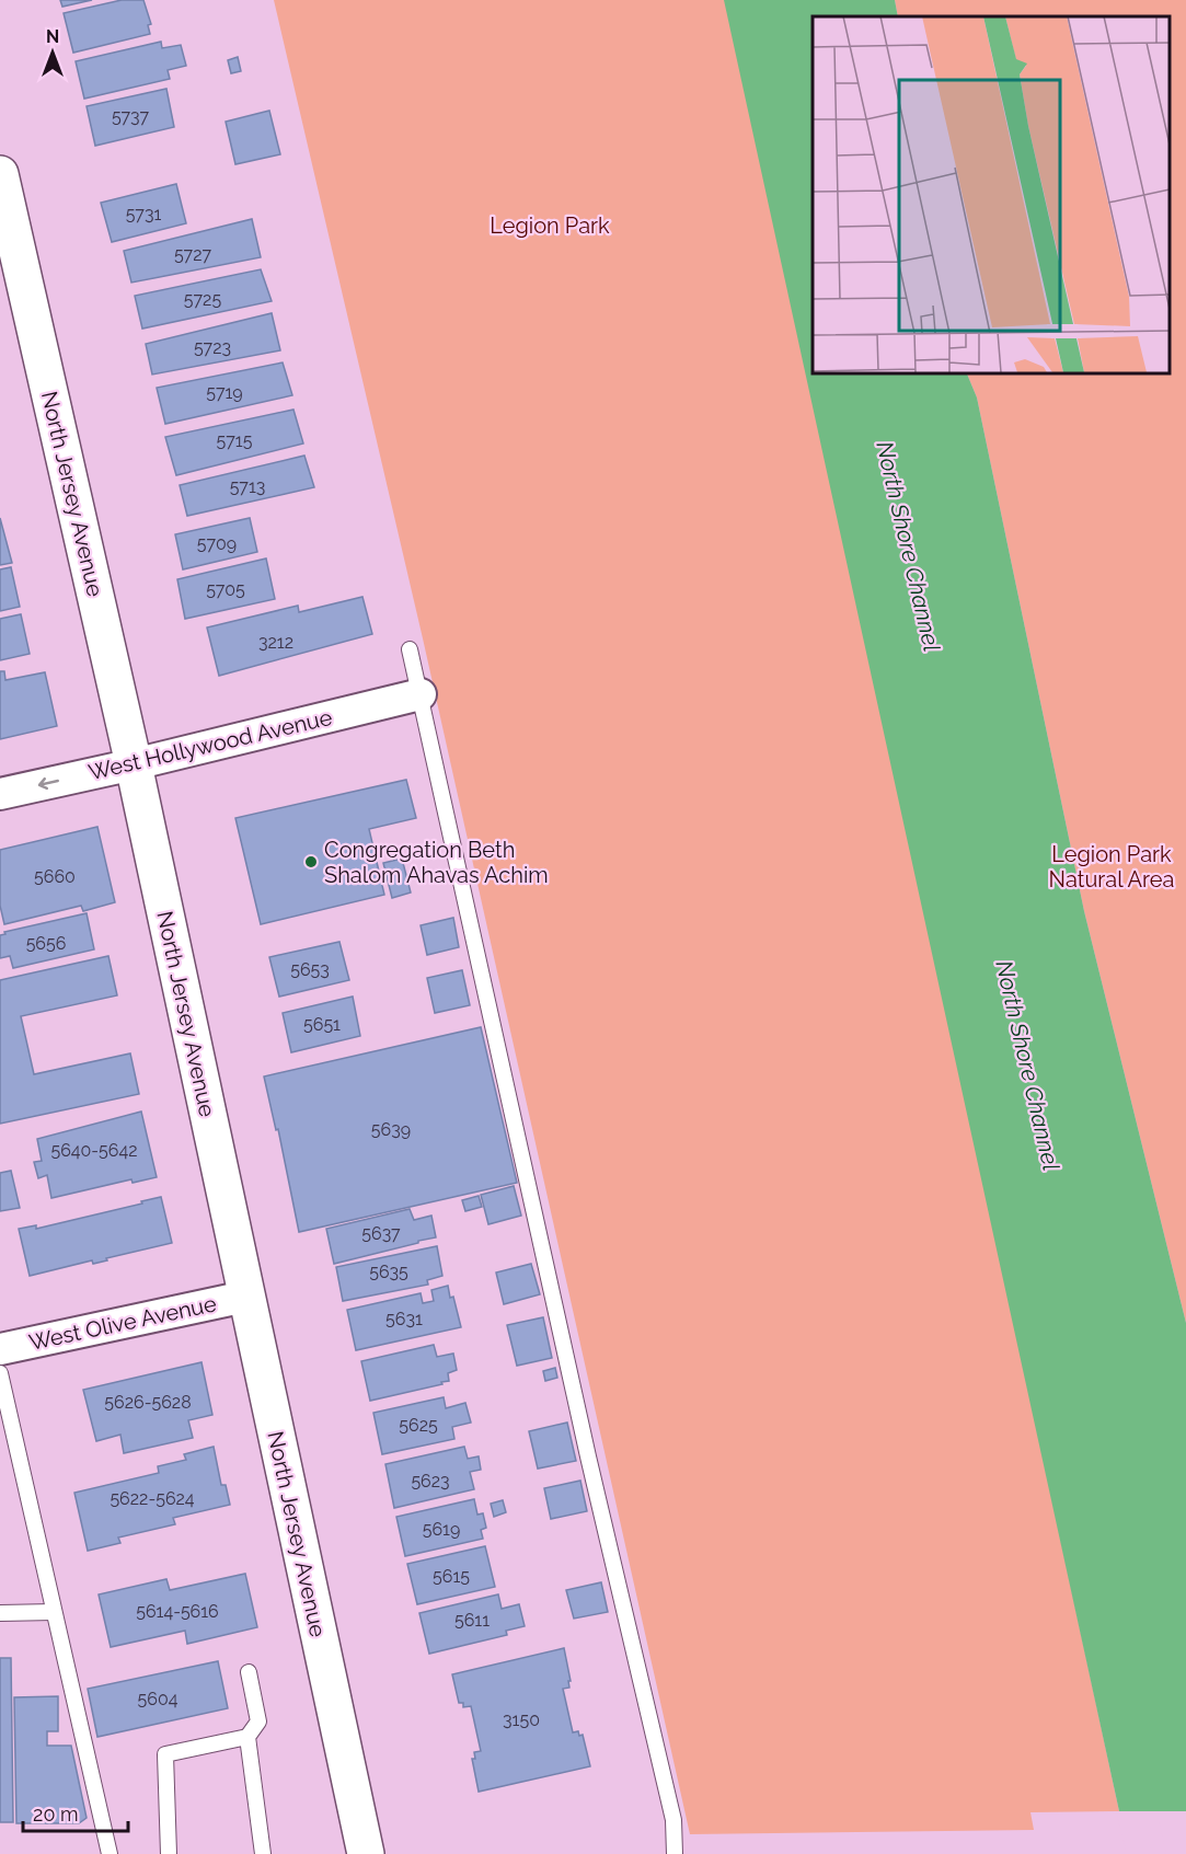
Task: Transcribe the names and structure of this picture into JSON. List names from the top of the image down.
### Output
{
  "streets": {
    "main road": ["North Jersey Avenue"],
    "street": ["West Hollywood Avenue", "West Olive Avenue"]
  },
  "crossings": [
    ["North Jersey Avenue", "West Hollywood Avenue"],
    ["North Jersey Avenue", "West Olive Avenue"]
  ],
  "water": ["North Shore Channel"],
  "parks": ["Legion Park", "Legion Park Natural Area"],
  "places": ["Congregation Beth Shalom Ahavas Achim"],
  "house_numbers": [
    "5737",
    "5731",
    "5727",
    "5725",
    "5723",
    "5719",
    "5715",
    "5713",
    "5709",
    "5705",
    "3212",
    "5660",
    "5656",
    "5653",
    "5651",
    "5639",
    "5640-5642",
    "5637",
    "5635",
    "5631",
    "5626-5628",
    "5625",
    "5623",
    "5622-5624",
    "5619",
    "5615",
    "5614-5616",
    "5611",
    "5604",
    "3150"
  ],
  "scale_bar": "20 m",
  "north": "top"
}
